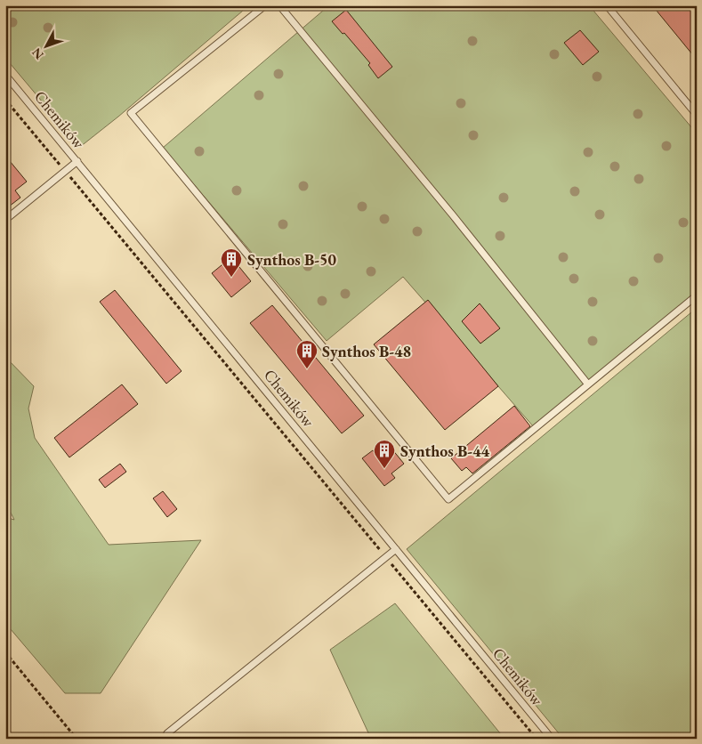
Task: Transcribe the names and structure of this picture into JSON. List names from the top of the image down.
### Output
{
  "streets": {
    "lane": ["Chemików"]
  },
  "places": {
    "building": ["Synthos B-50", "Synthos B-48", "Synthos B-44"]
  },
  "north": "bottom left"
}
